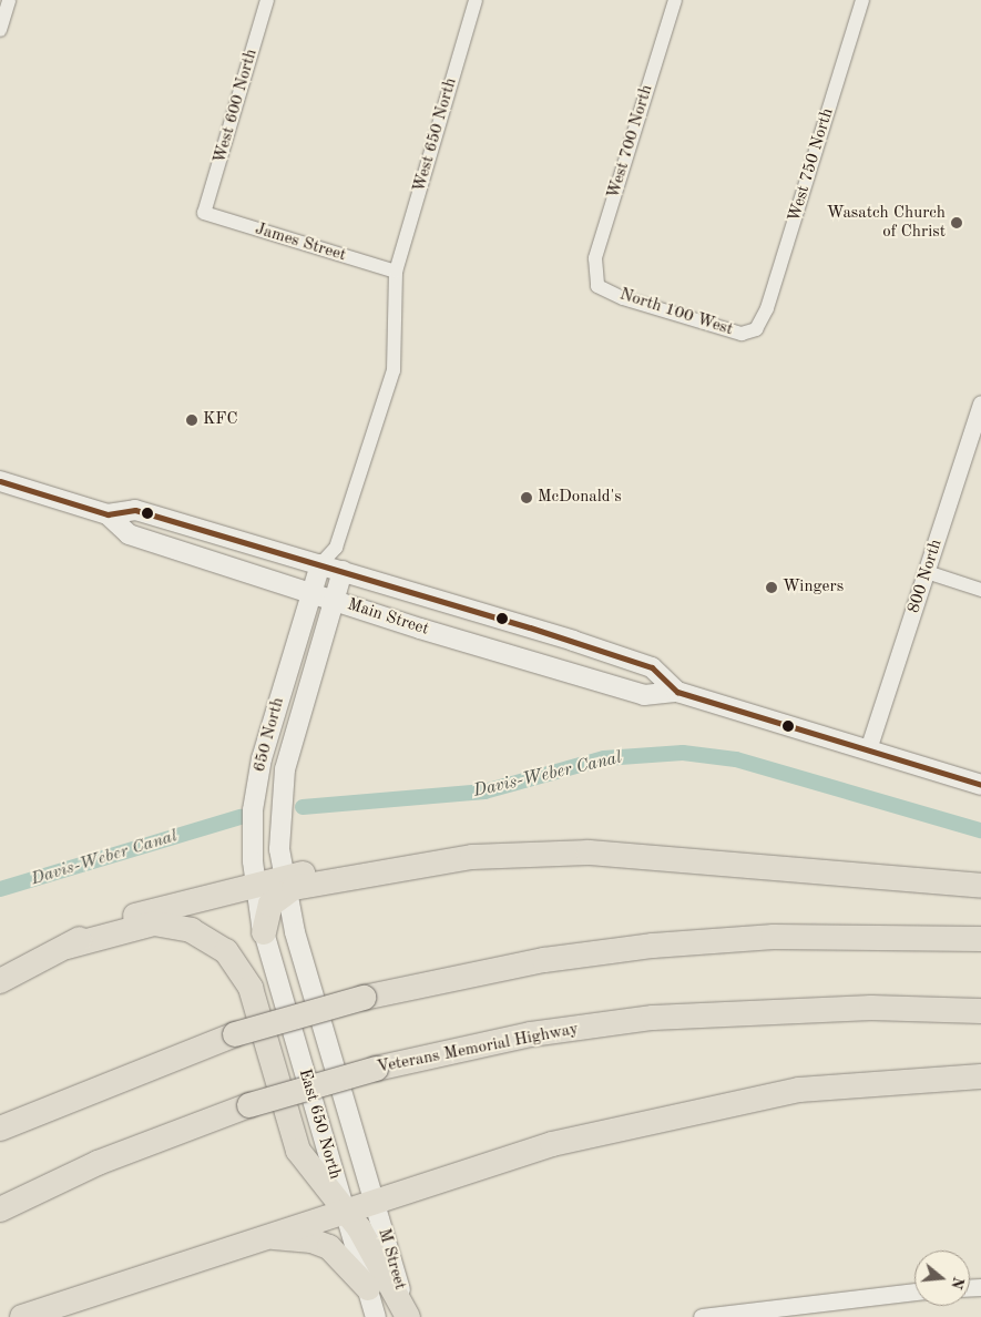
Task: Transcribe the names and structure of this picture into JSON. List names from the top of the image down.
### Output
{
  "streets": {
    "highway": ["Veterans Memorial Highway"],
    "main road": [
      "Main Street",
      "650 North",
      "East 650 North",
      "M Street"
    ],
    "street": [
      "West 600 North",
      "West 650 North",
      "West 700 North",
      "West 750 North",
      "James Street",
      "North 100 West",
      "800 North"
    ]
  },
  "crossings": [
    ["West 600 North", "James Street"],
    ["West 650 North", "James Street"],
    ["West 650 North", "650 North"],
    ["West 700 North", "North 100 West"],
    ["West 750 North", "North 100 West"],
    ["James Street", "650 North"],
    ["800 North", "Main Street"],
    ["Main Street", "650 North"],
    ["650 North", "East 650 North"],
    ["650 North", "M Street"]
  ],
  "water": ["Davis-Weber Canal"],
  "places": [
    "Wasatch Church of Christ",
    "KFC",
    "McDonald's",
    "Wingers"
  ],
  "north": "right"
}
